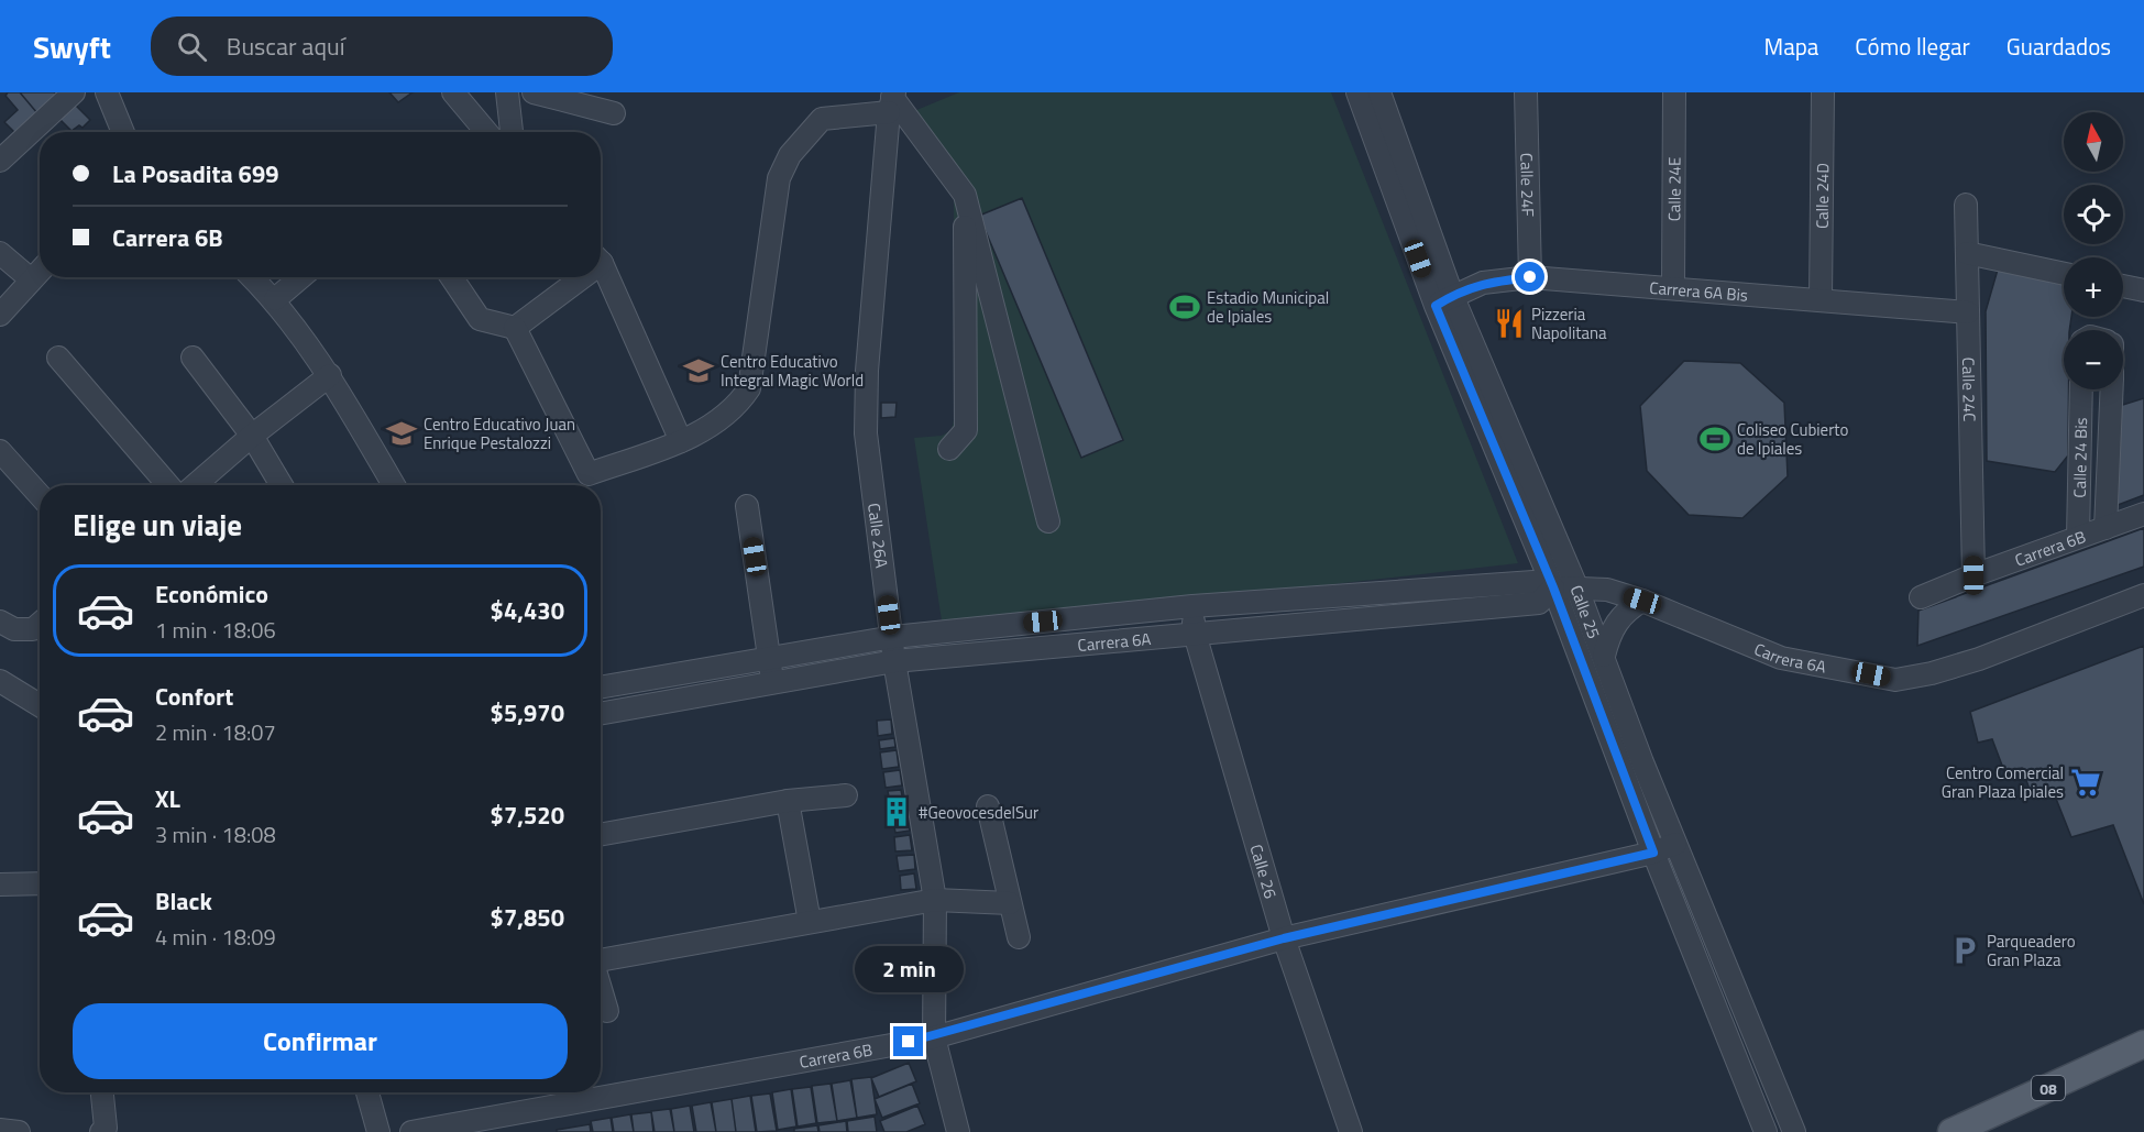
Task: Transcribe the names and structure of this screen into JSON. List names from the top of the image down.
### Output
{
  "streets": {
    "main road": ["08"],
    "street": [
      "Calle 24F",
      "Calle 24E",
      "Calle 24D",
      "Carrera 6A Bis",
      "Calle 24C",
      "Calle 24 Bis",
      "Calle 26A",
      "Carrera 6B",
      "Calle 25",
      "Carrera 6A",
      "Calle 26"
    ]
  },
  "crossings": [
    ["Calle 24F", "Carrera 6A Bis"],
    ["Calle 24E", "Carrera 6A Bis"],
    ["Calle 24D", "Carrera 6A Bis"],
    ["Carrera 6A Bis", "Calle 24C"],
    ["Carrera 6A Bis", "Calle 25"],
    ["Calle 24C", "Carrera 6B"],
    ["Calle 24 Bis", "Carrera 6B"],
    ["Calle 26A", "Carrera 6B"],
    ["Calle 26A", "Carrera 6A"],
    ["Carrera 6B", "Calle 25"],
    ["Carrera 6B", "Calle 26"],
    ["Calle 25", "Carrera 6A"],
    ["Carrera 6A", "Calle 26"]
  ],
  "places": {
    "sports": ["Estadio Municipal de Ipiales", "Coliseo Cubierto de Ipiales"],
    "restaurant": ["Pizzeria Napolitana"],
    "school or university": ["Centro Educativo Integral Magic World", "Centro Educativo Juan Enrique Pestalozzi"],
    "supermarket": ["Centro Comercial Gran Plaza Ipiales"],
    "building": ["#GeovocesdelSur"],
    "parking": ["Parqueadero Gran Plaza"]
  },
  "north": "top",
  "page": {
    "header": "Swyft",
    "search": "Buscar aquí",
    "nav": ["Mapa", "Cómo llegar", "Guardados"],
    "map_buttons": ["+", "−"],
    "banner": ["La Posadita 699", "Carrera 6B"],
    "heading": "Elige un viaje",
    "list": [
      {
        "name": "Económico",
        "note": "1 min · 18:06",
        "value": "$4,430"
      },
      {
        "name": "Confort",
        "note": "2 min · 18:07",
        "value": "$5,970"
      },
      {
        "name": "XL",
        "note": "3 min · 18:08",
        "value": "$7,520"
      },
      {
        "name": "Black",
        "note": "4 min · 18:09",
        "value": "$7,850"
      }
    ],
    "bubble": "2 min",
    "buttons": "Confirmar"
  }
}
